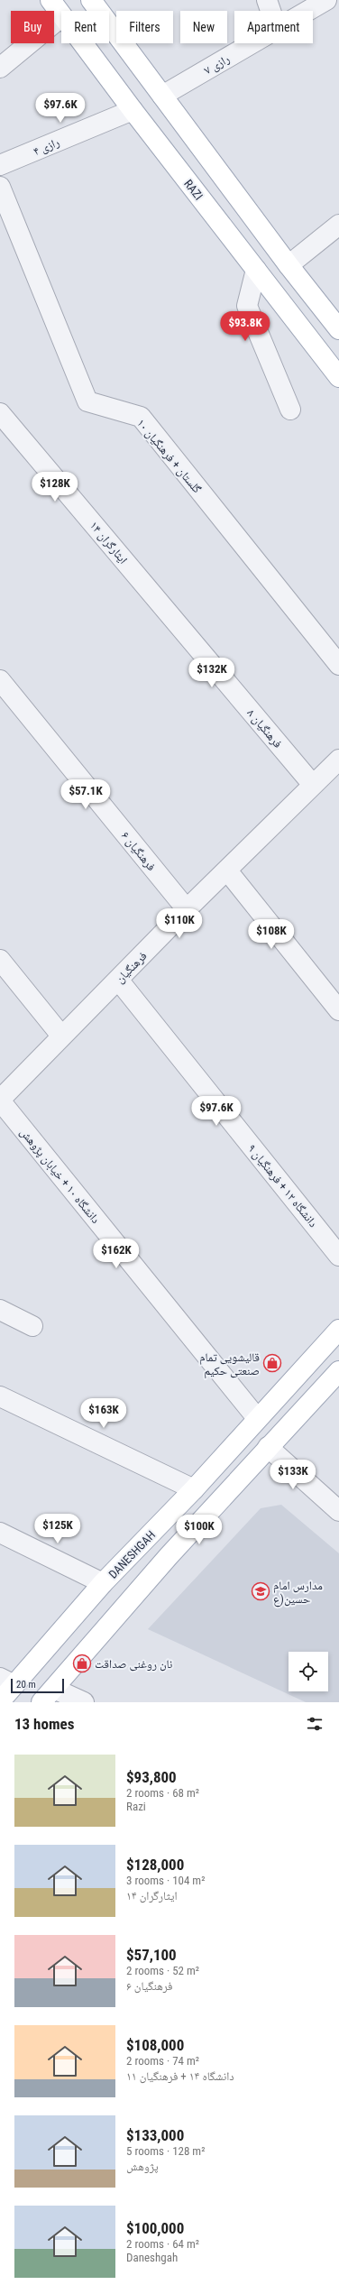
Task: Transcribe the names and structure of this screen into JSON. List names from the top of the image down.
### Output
{
  "streets": {
    "main road": ["RAZI", "DANESHGAH"],
    "street": [
      "رازی ۷",
      "رازی ۴",
      "گلستان + فرهنگیان ۱۰",
      "ایثارگران ۱۴",
      "فرهنگیان ۸",
      "فرهنگیان ۶",
      "فرهنگیان",
      "دانشگاه ۱۰ + خیابان پژوهش",
      "دانشگاه ۱۲ + فرهنگیان ۹"
    ]
  },
  "crossings": [
    ["رازی ۴", "RAZI"],
    ["ایثارگران ۱۴", "فرهنگیان ۸"],
    ["فرهنگیان ۸", "فرهنگیان"],
    ["فرهنگیان ۶", "فرهنگیان"],
    ["فرهنگیان", "دانشگاه ۱۰ + خیابان پژوهش"],
    ["فرهنگیان", "دانشگاه ۱۲ + فرهنگیان ۹"],
    ["دانشگاه ۱۰ + خیابان پژوهش", "DANESHGAH"]
  ],
  "places": {
    "shop": ["قالیشویی تمام صنعتی حکیم", "نان روغنی صداقت"],
    "school or university": ["مدارس امام حسین(ع"]
  },
  "scale_bar": "20 m",
  "page": {
    "chip": [
      "Buy",
      "Rent",
      "Filters",
      "New",
      "Apartment"
    ],
    "price": [
      "$97.6K",
      "$93.8K",
      "$128K",
      "$132K",
      "$57.1K",
      "$110K",
      "$108K",
      "$97.6K",
      "$162K",
      "$163K",
      "$133K",
      "$125K",
      "$100K"
    ],
    "scale": "20 m",
    "heading": "13 homes",
    "list": [
      {
        "name": "$93,800",
        "note": "2 rooms · 68 m² · Razi"
      },
      {
        "name": "$128,000",
        "note": "3 rooms · 104 m² · ایثارگران ۱۴"
      },
      {
        "name": "$57,100",
        "note": "2 rooms · 52 m² · فرهنگیان ۶"
      },
      {
        "name": "$108,000",
        "note": "2 rooms · 74 m² · دانشگاه ۱۴ + فرهنگیان ۱۱"
      },
      {
        "name": "$133,000",
        "note": "5 rooms · 128 m² · پژوهش"
      },
      {
        "name": "$100,000",
        "note": "2 rooms · 64 m² · Daneshgah"
      }
    ]
  }
}
